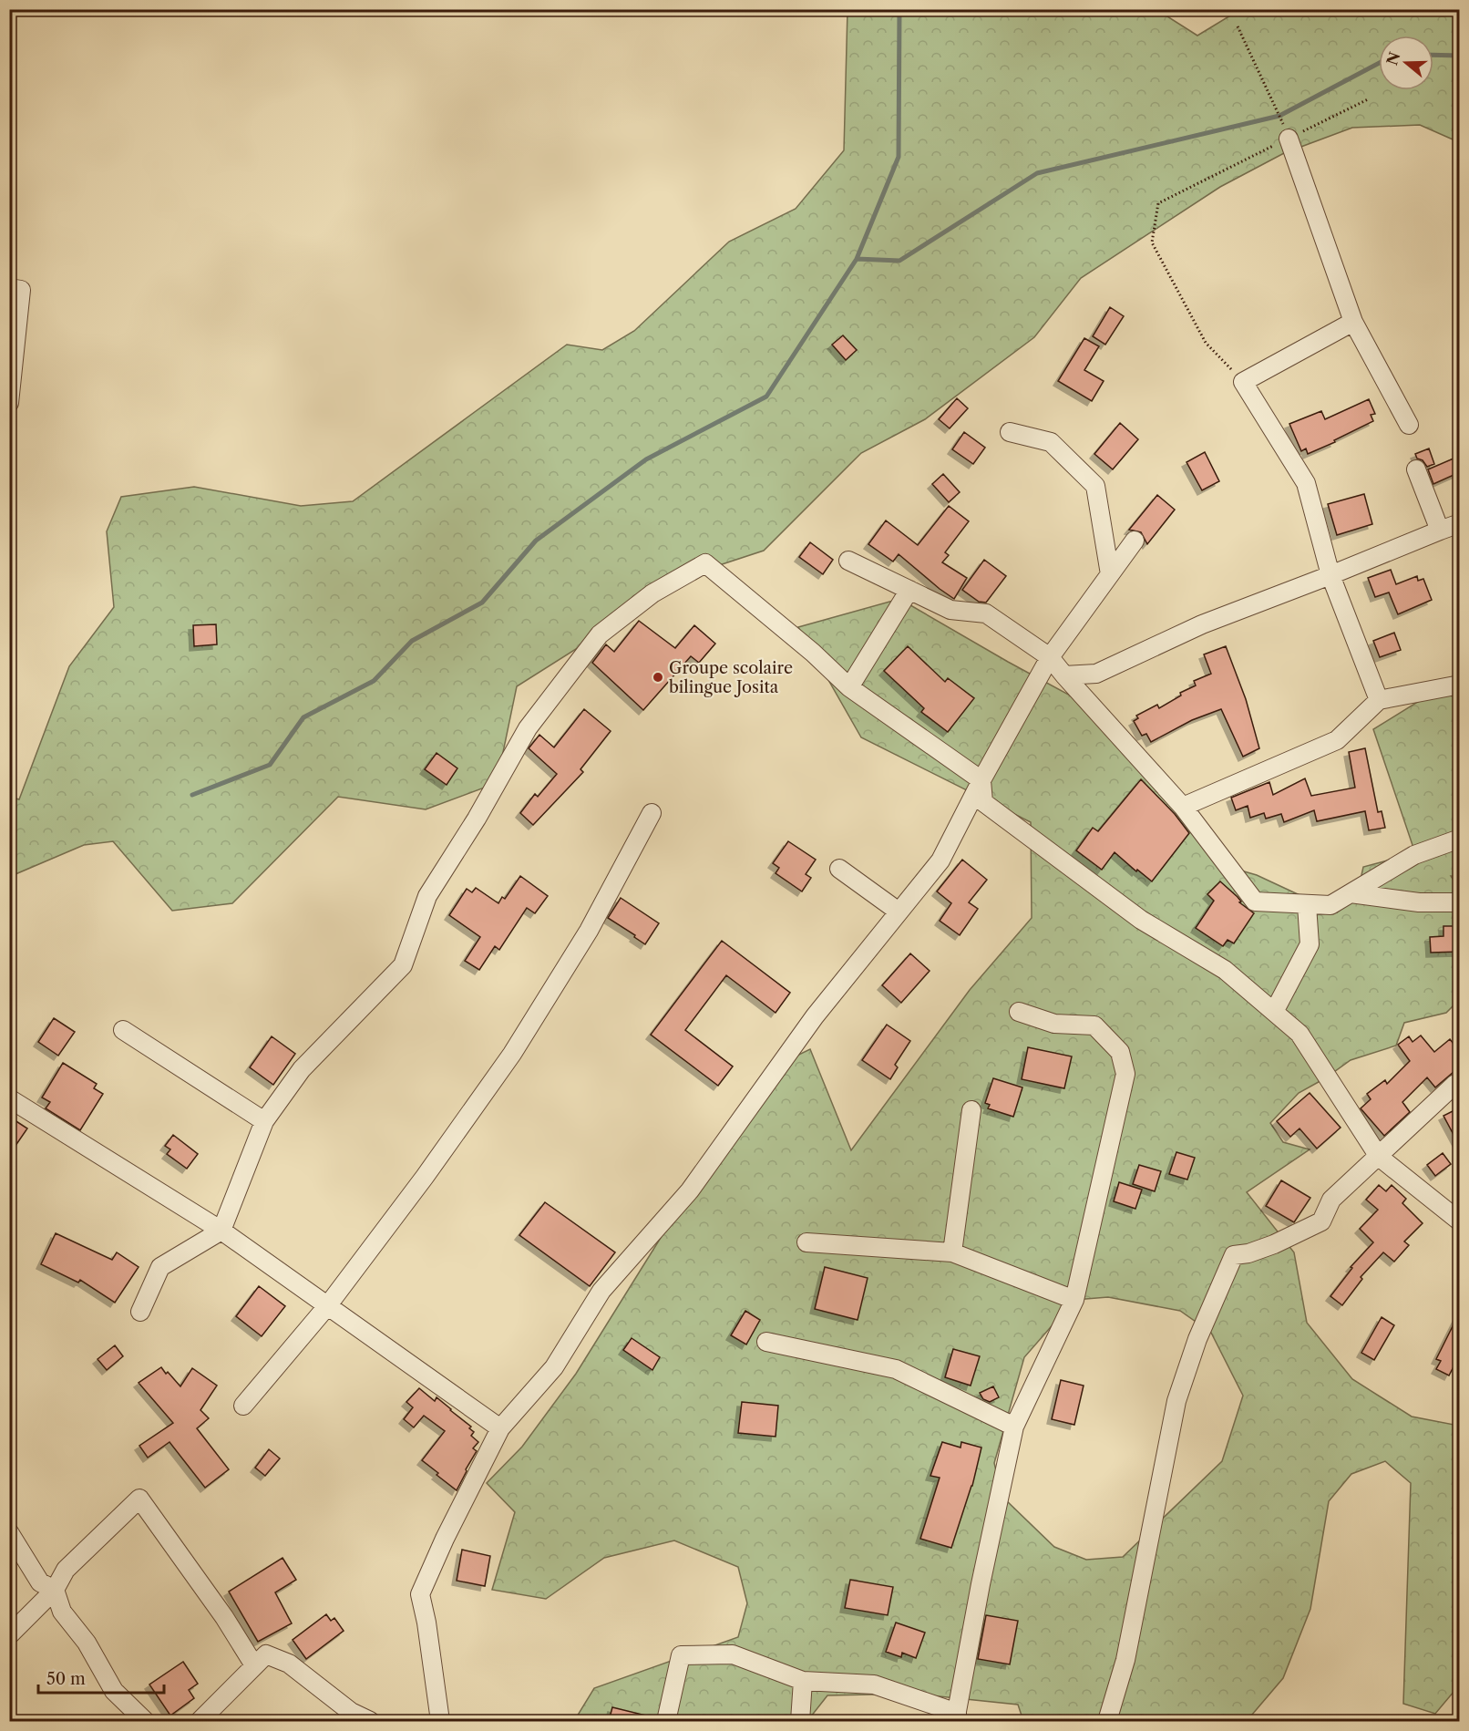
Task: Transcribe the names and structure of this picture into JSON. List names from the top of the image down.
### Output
{
  "places": ["Groupe scolaire bilingue Josita"],
  "scale_bar": "50 m",
  "north": "left"
}
